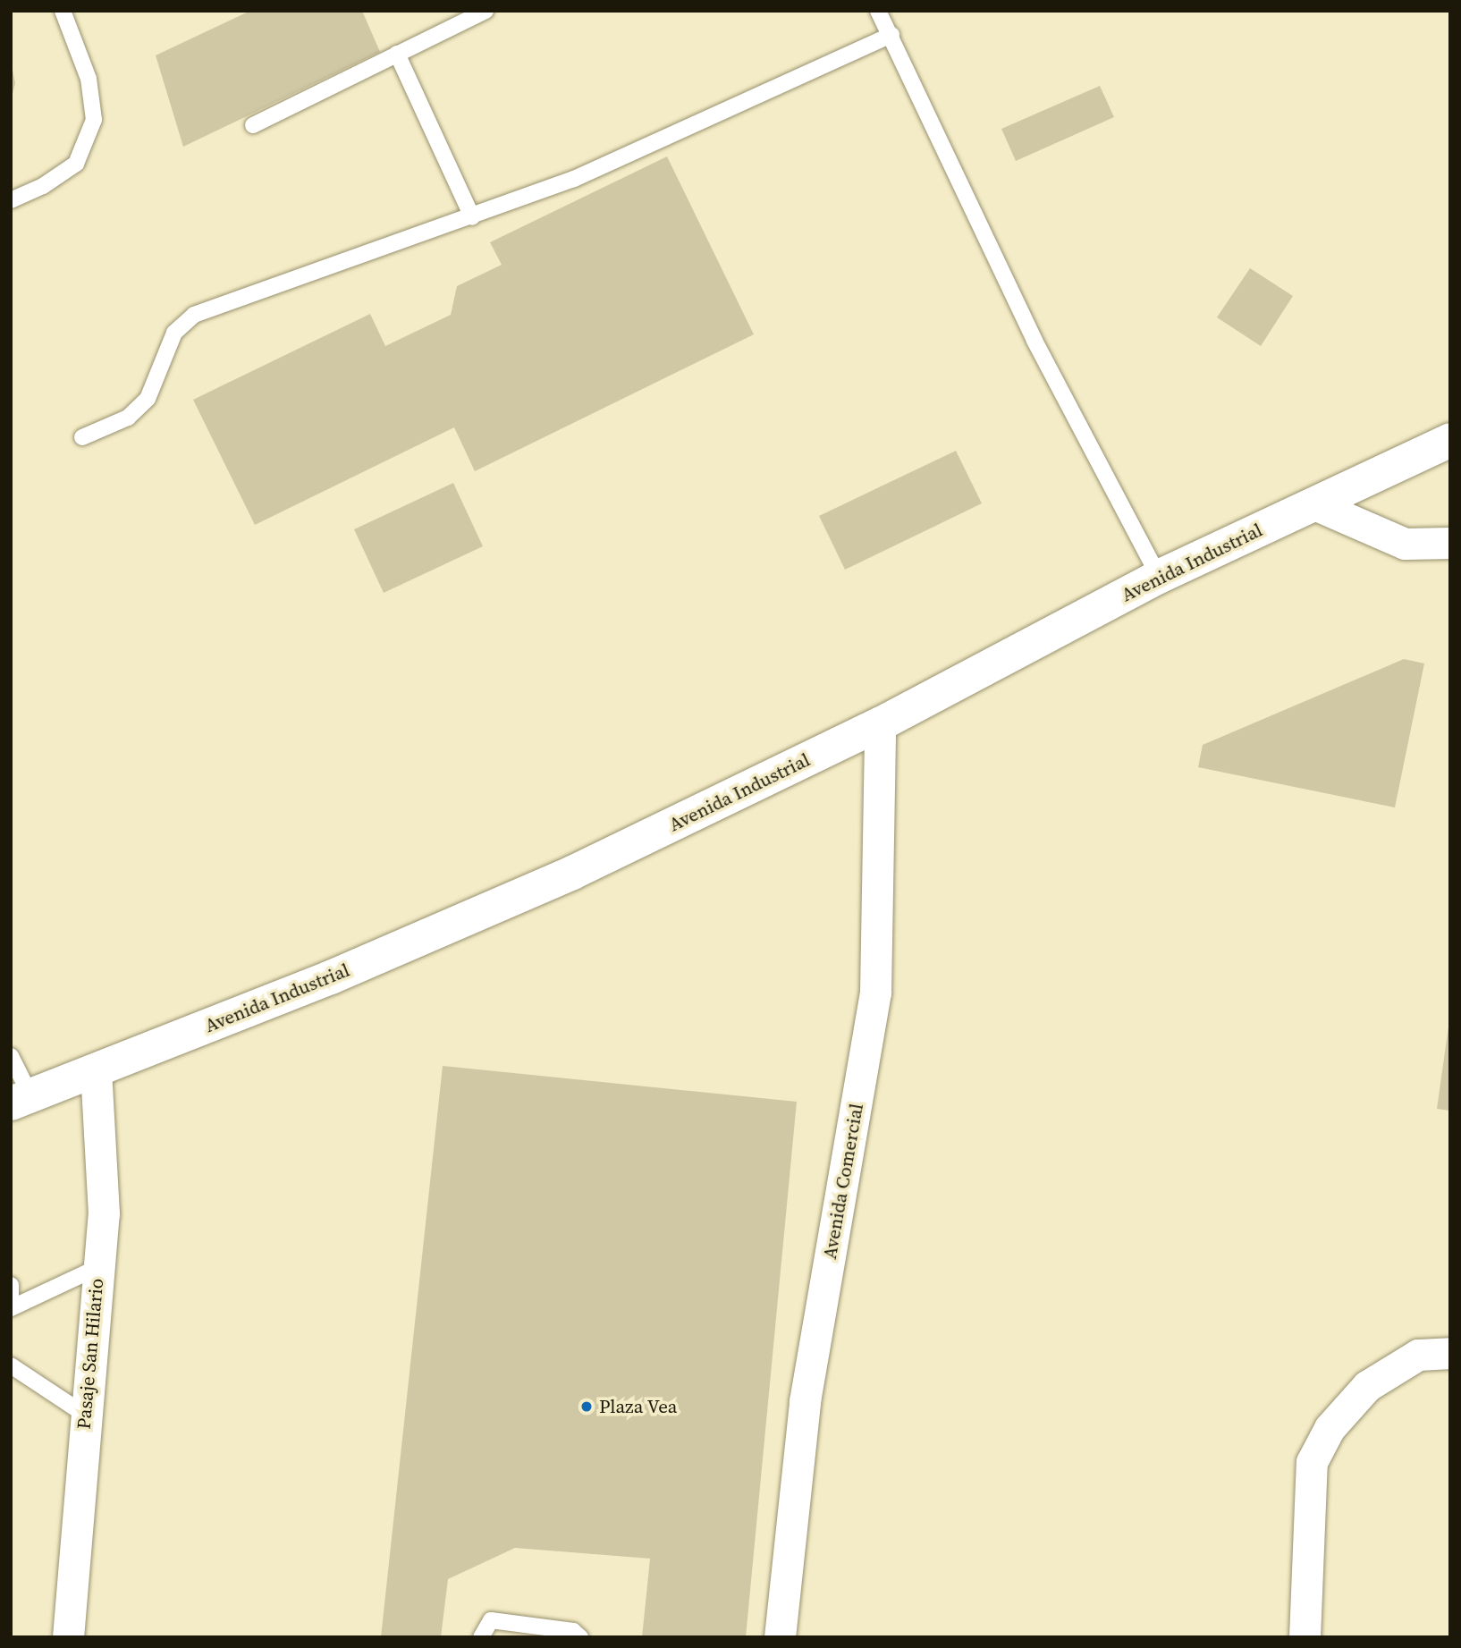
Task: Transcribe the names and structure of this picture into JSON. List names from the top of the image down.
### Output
{
  "streets": {
    "main road": ["Avenida Industrial"],
    "street": ["Avenida Comercial", "Pasaje San Hilario"]
  },
  "crossings": [
    ["Avenida Industrial", "Avenida Comercial"],
    ["Avenida Industrial", "Pasaje San Hilario"]
  ],
  "places": ["Plaza Vea"]
}
